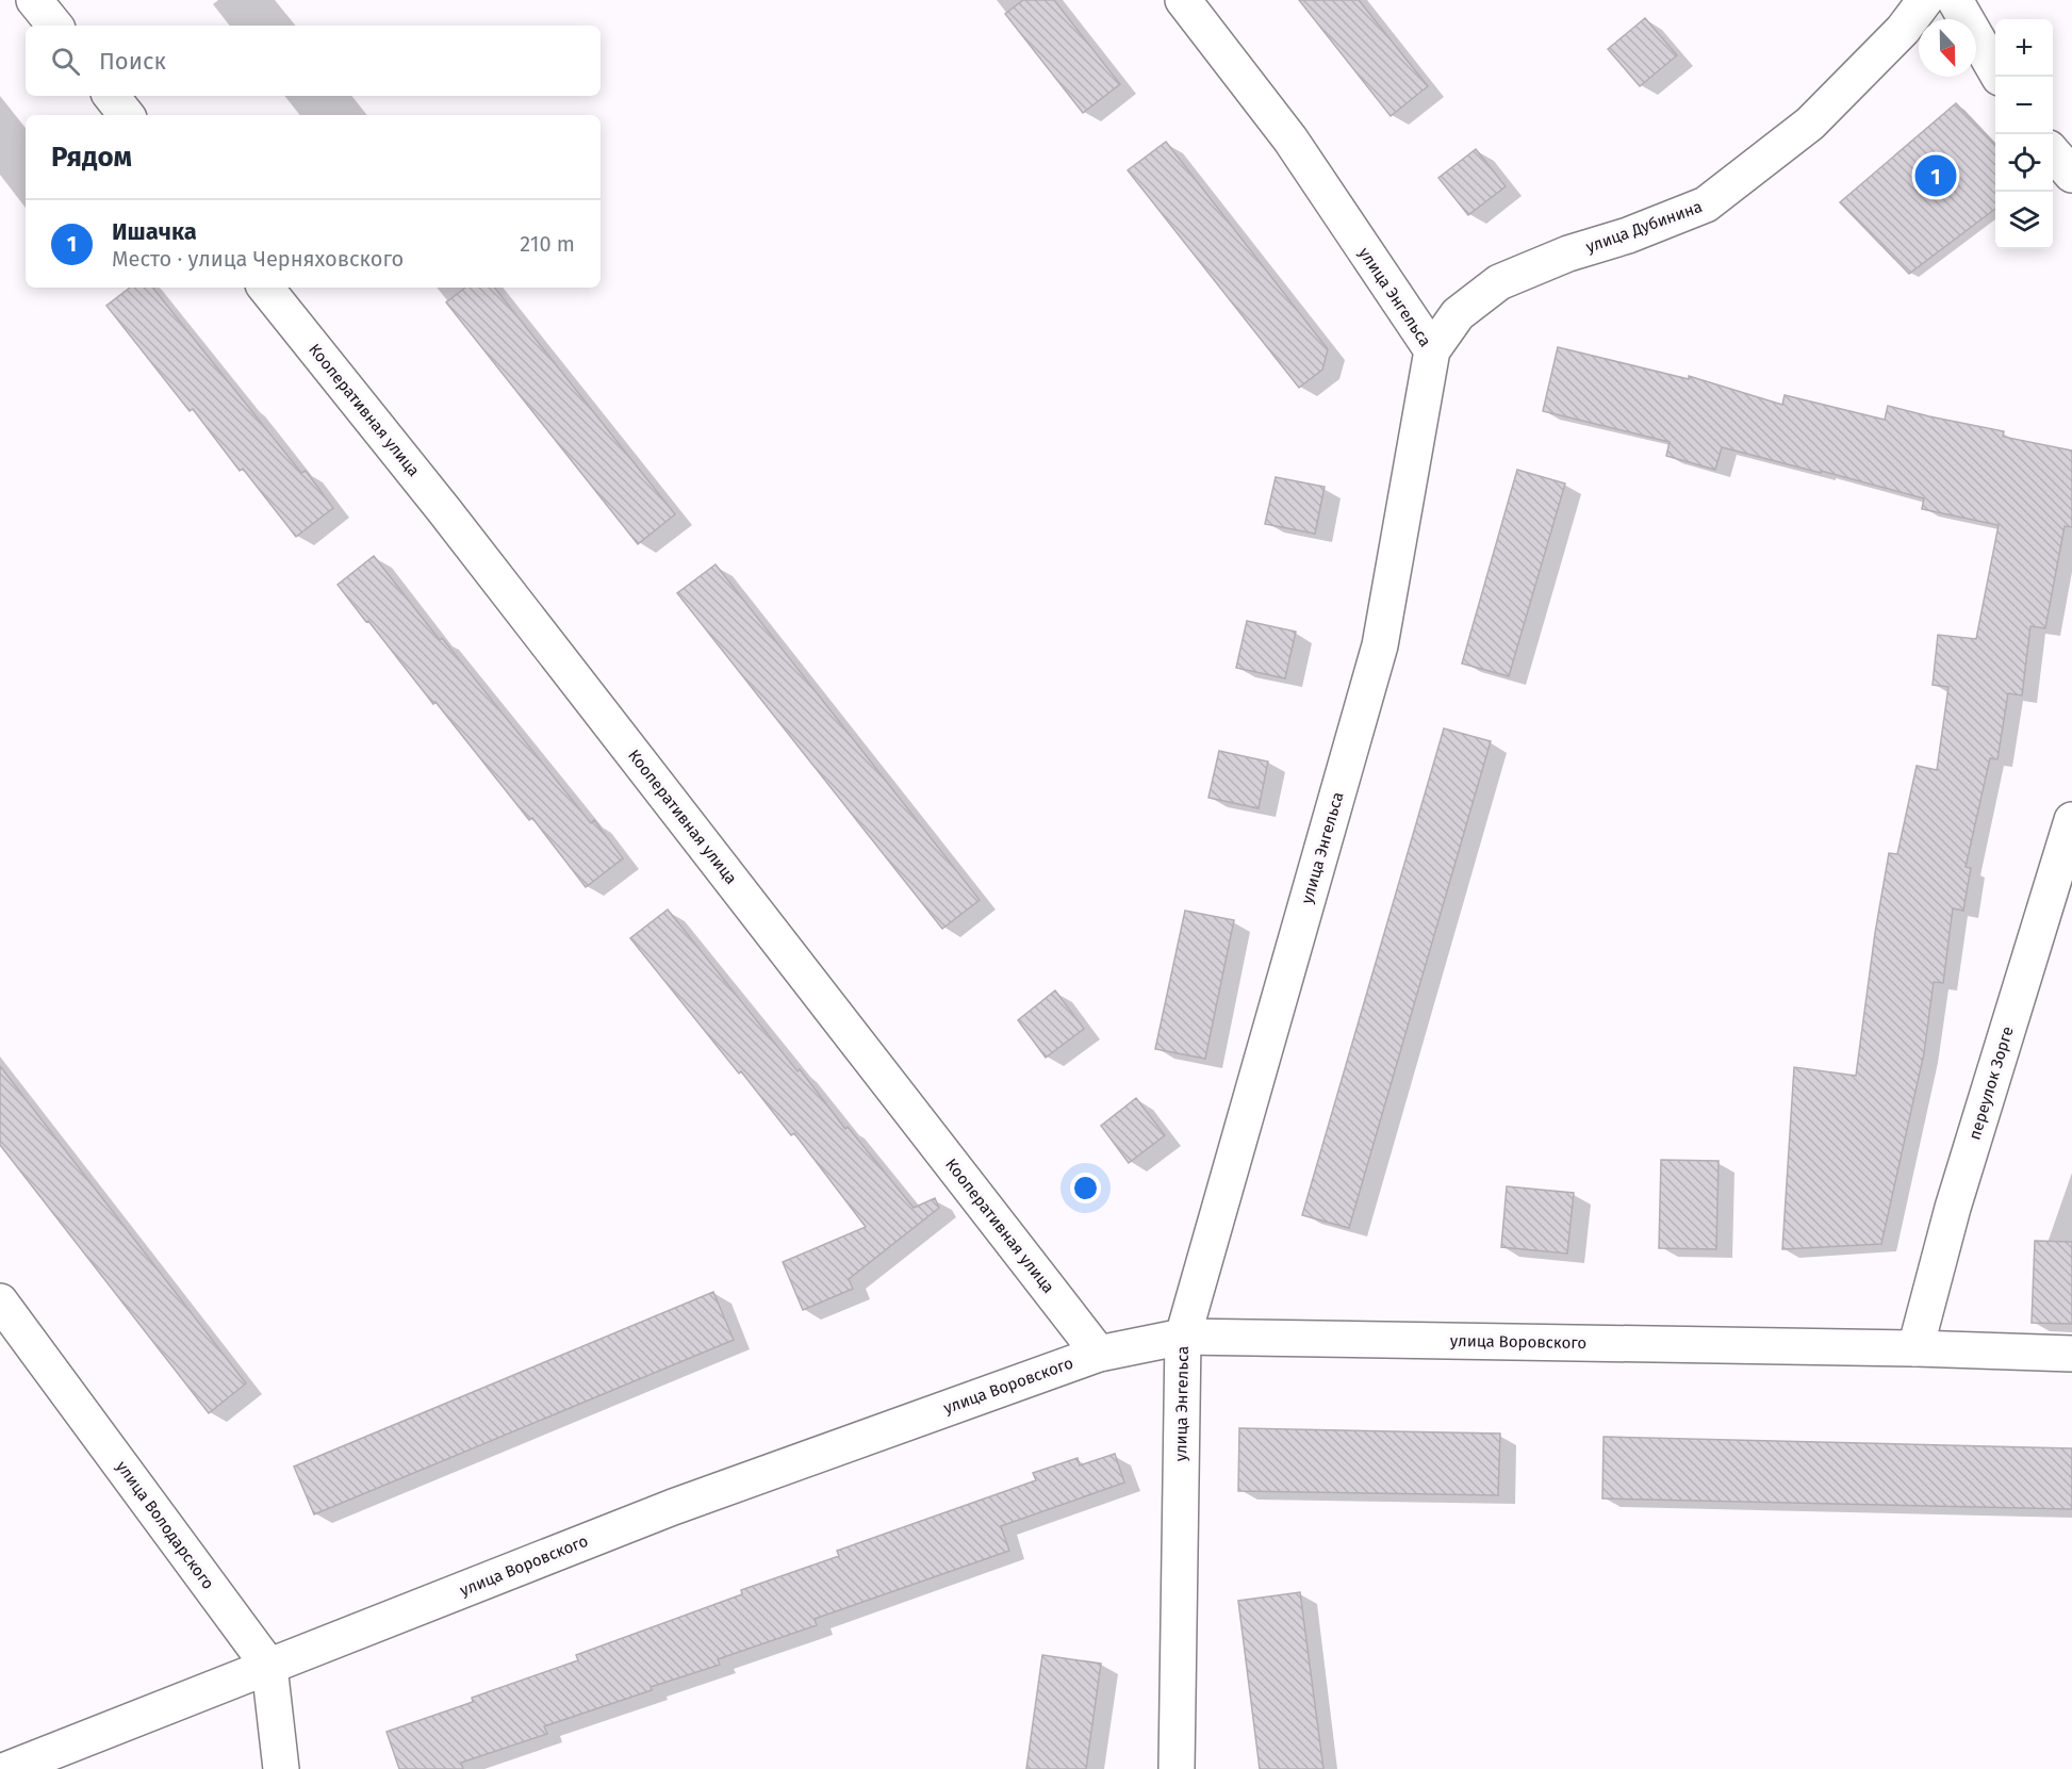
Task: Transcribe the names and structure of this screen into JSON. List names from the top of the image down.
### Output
{
  "streets": {
    "street": [
      "улица Дубинина",
      "улица Энгельса",
      "Кооперативная улица",
      "переулок Зорге",
      "улица Воровского",
      "улица Володарского"
    ]
  },
  "crossings": [
    ["улица Дубинина", "улица Энгельса"],
    ["улица Энгельса", "улица Воровского"],
    ["Кооперативная улица", "улица Воровского"],
    ["переулок Зорге", "улица Воровского"],
    ["улица Воровского", "улица Володарского"]
  ],
  "north": "bottom",
  "page": {
    "map_buttons": ["+", "−"],
    "search": "Поиск",
    "heading": "Рядом",
    "pins": "1",
    "list": [
      {
        "mark": "1",
        "name": "Ишачка",
        "note": "Место · улица Черняховского",
        "value": "210 m"
      }
    ]
  }
}
